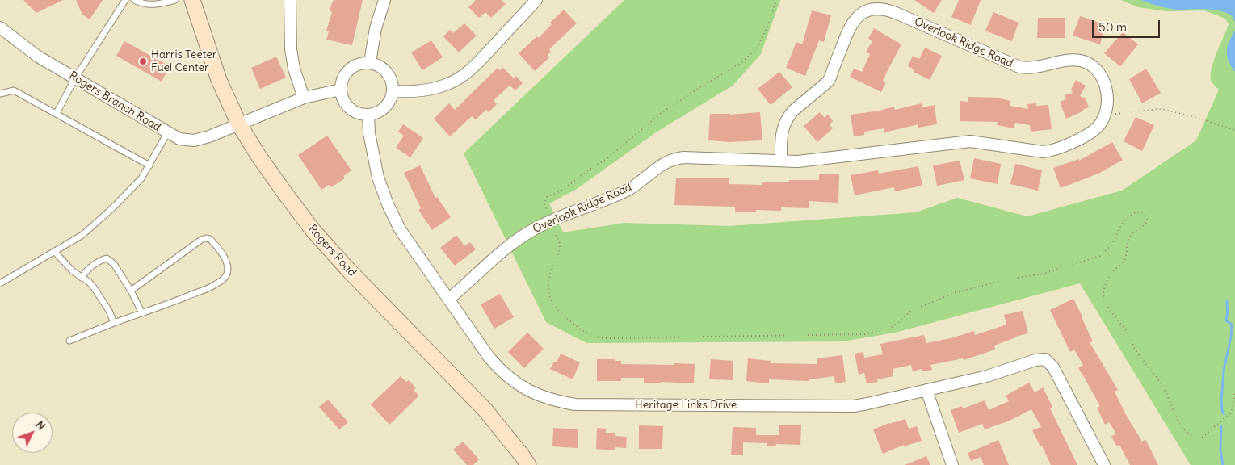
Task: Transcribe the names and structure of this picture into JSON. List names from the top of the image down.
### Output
{
  "streets": {
    "main road": ["Rogers Road"],
    "street": ["Overlook Ridge Road", "Rogers Branch Road", "Heritage Links Drive"]
  },
  "crossings": [
    ["Overlook Ridge Road", "Heritage Links Drive"],
    ["Rogers Branch Road", "Rogers Road"],
    ["Rogers Branch Road", "Heritage Links Drive"]
  ],
  "places": ["Harris Teeter Fuel Center"],
  "scale_bar": "50 m",
  "north": "top right"
}
